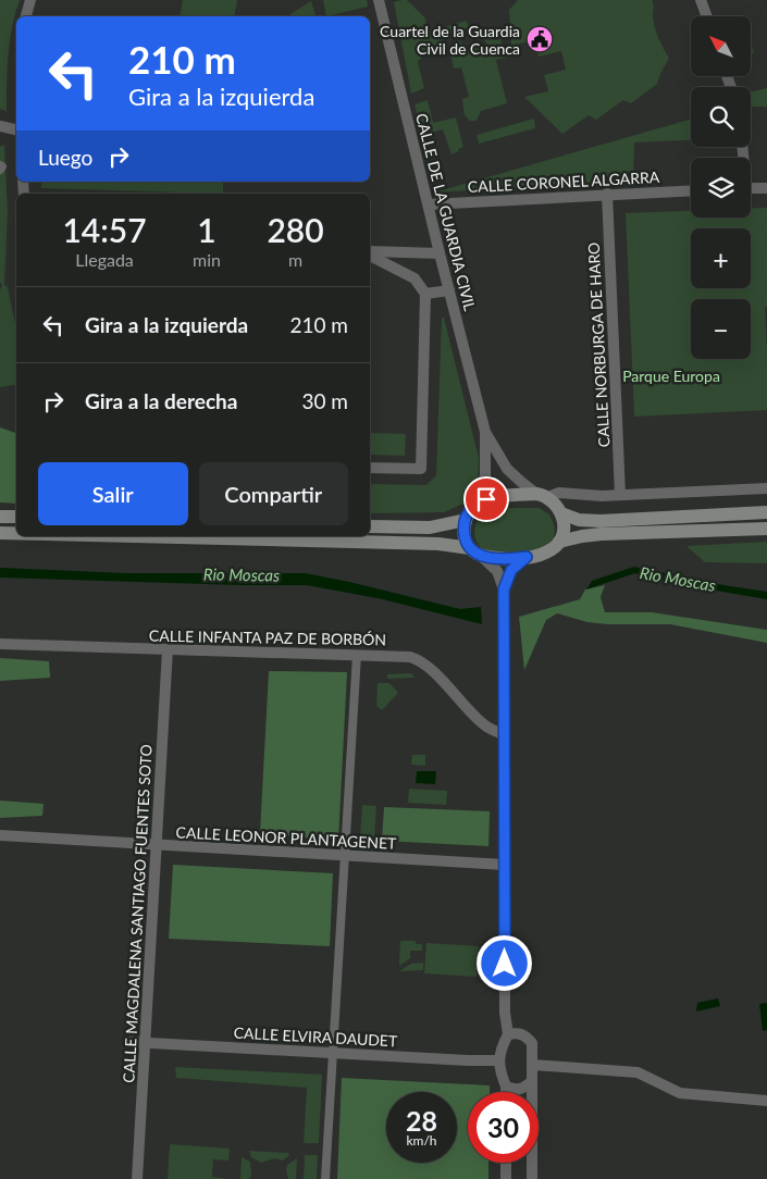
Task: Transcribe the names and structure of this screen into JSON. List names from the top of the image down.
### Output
{
  "streets": {
    "street": [
      "CALLE CORONEL ALGARRA",
      "CALLE DE LA GUARDIA CIVIL",
      "CALLE NORBURGA DE HARO",
      "CALLE INFANTA PAZ DE BORBÓN",
      "CALLE LEONOR PLANTAGENET",
      "CALLE MAGDALENA SANTIAGO FUENTES SOTO",
      "CALLE ELVIRA DAUDET"
    ]
  },
  "crossings": [
    ["CALLE CORONEL ALGARRA", "CALLE DE LA GUARDIA CIVIL"],
    ["CALLE CORONEL ALGARRA", "CALLE NORBURGA DE HARO"],
    ["CALLE INFANTA PAZ DE BORBÓN", "CALLE MAGDALENA SANTIAGO FUENTES SOTO"],
    ["CALLE LEONOR PLANTAGENET", "CALLE MAGDALENA SANTIAGO FUENTES SOTO"],
    ["CALLE MAGDALENA SANTIAGO FUENTES SOTO", "CALLE ELVIRA DAUDET"]
  ],
  "water": ["Rio Moscas"],
  "parks": ["Parque Europa"],
  "places": {
    "public building": ["Cuartel de la Guardia Civil de Cuenca"]
  },
  "north": "top left",
  "page": {
    "map_buttons": ["+", "−"],
    "turn": ["210 m", "Gira a la izquierda"],
    "then": "Luego",
    "eta": [
      "14:57",
      "Llegada",
      "1",
      "min",
      "280",
      "m"
    ],
    "list": [
      {
        "name": "Gira a la izquierda",
        "value": "210 m"
      },
      {
        "name": "Gira a la derecha",
        "value": "30 m"
      }
    ],
    "buttons": ["Salir", "Compartir"],
    "speed": "28 km/h",
    "limit": "30"
  }
}
